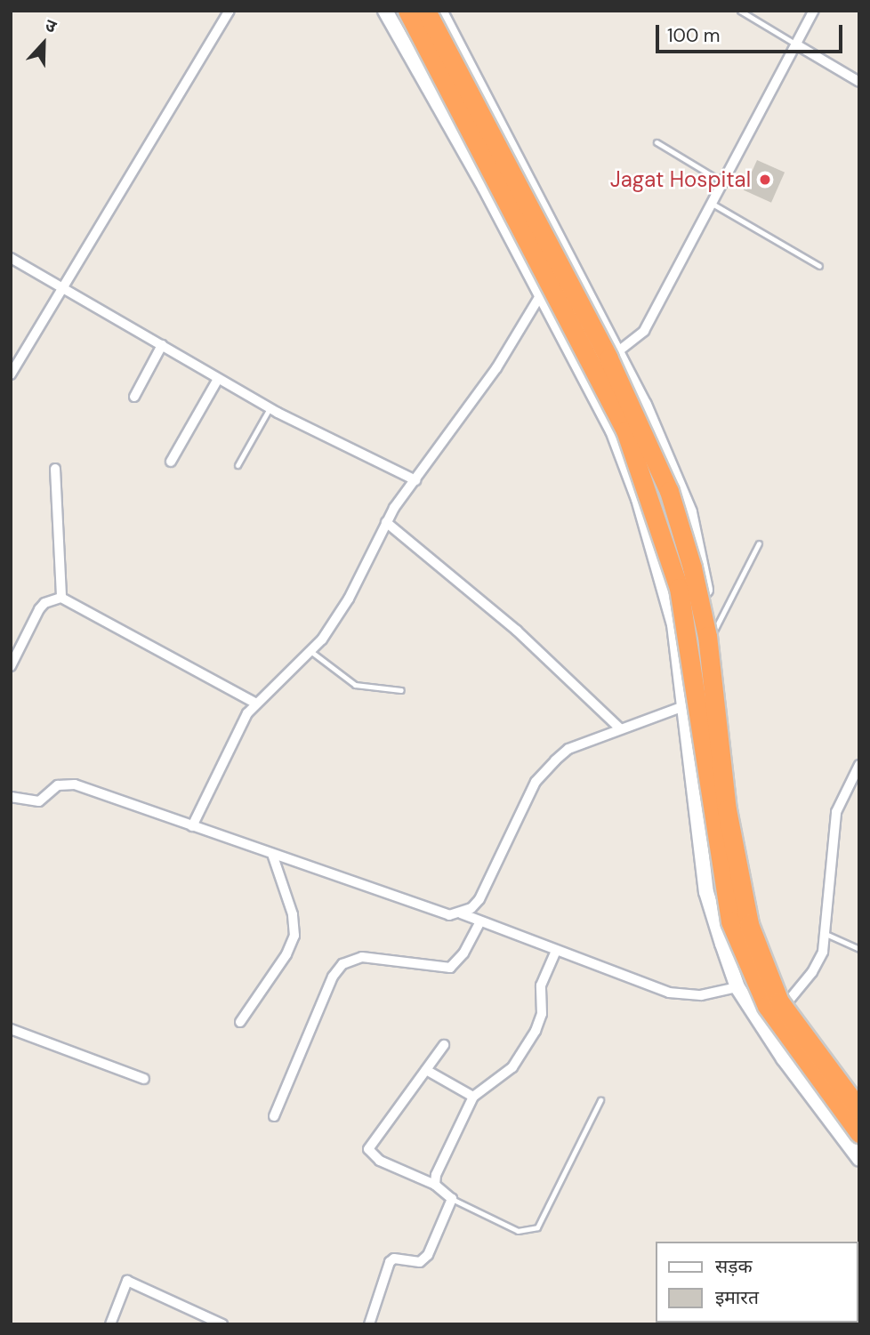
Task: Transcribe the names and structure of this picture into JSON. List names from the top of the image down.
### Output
{
  "places": ["Jagat Hospital"],
  "legend": ["सड़क", "इमारत"],
  "scale_bar": "100 m",
  "north": "top"
}
